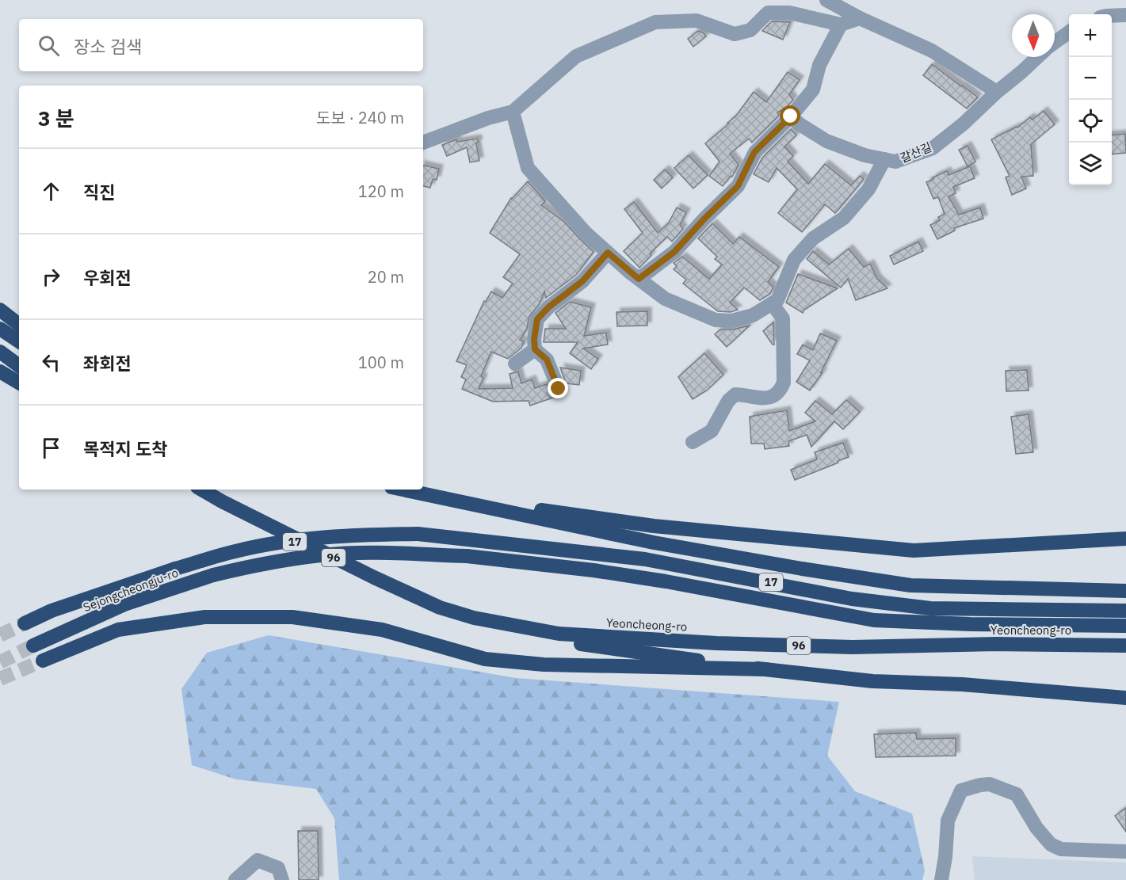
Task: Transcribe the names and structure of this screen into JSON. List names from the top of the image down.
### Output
{
  "streets": {
    "highway": [
      "17",
      "96",
      "Sejongcheongju-ro",
      "Yeoncheong-ro"
    ],
    "street": ["갈산길"]
  },
  "crossings": [
    ["Sejongcheongju-ro", "Yeoncheong-ro"]
  ],
  "north": "bottom",
  "page": {
    "map_buttons": ["+", "−"],
    "search": "장소 검색",
    "heading": ["3 분", "도보 · 240 m"],
    "list": [
      ["직진", "120 m"],
      ["우회전", "20 m"],
      ["좌회전", "100 m"],
      "목적지 도착"
    ]
  }
}
